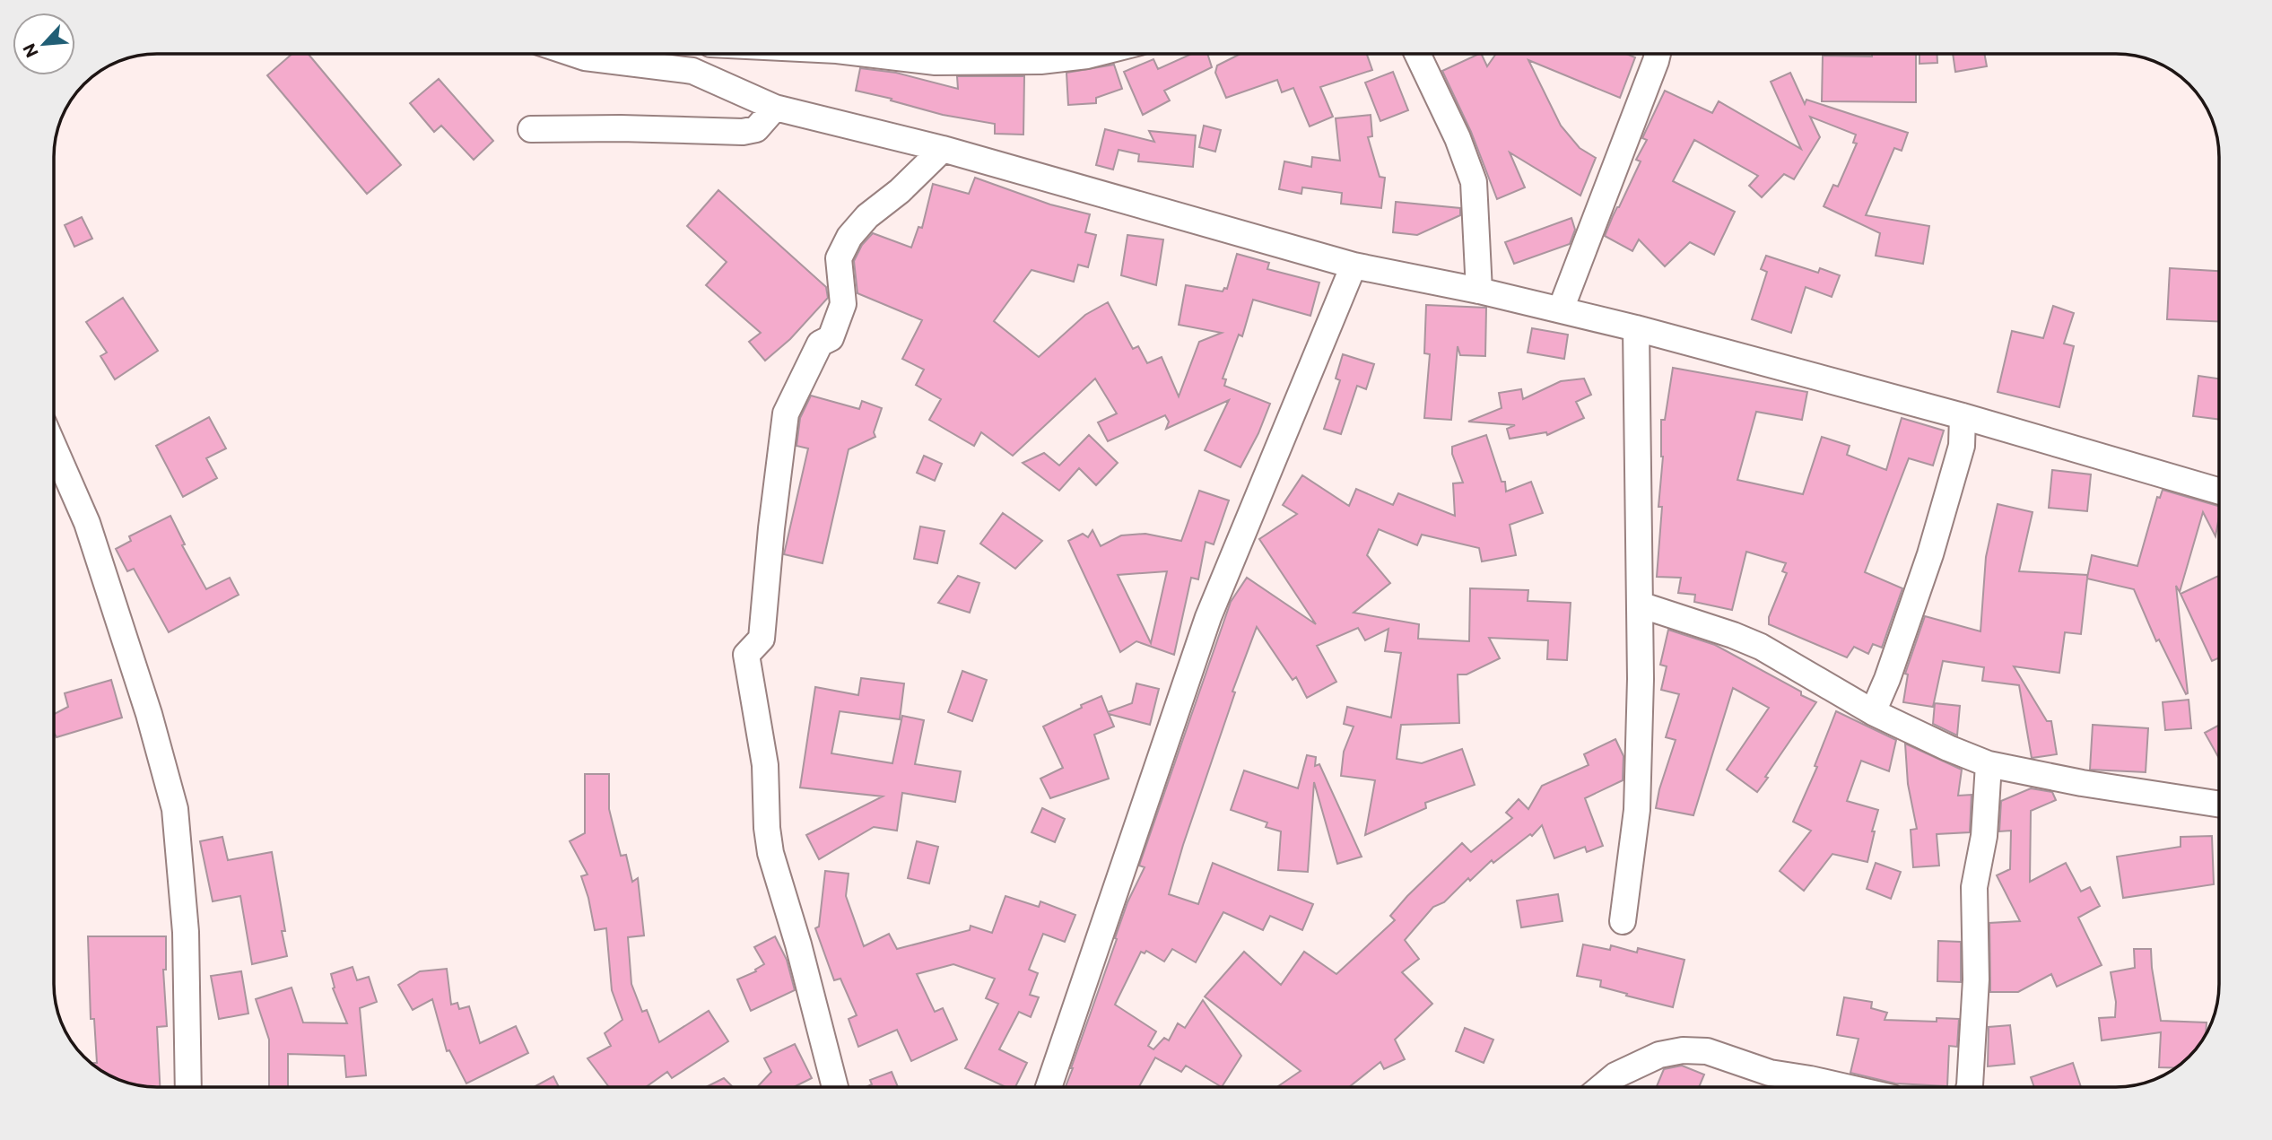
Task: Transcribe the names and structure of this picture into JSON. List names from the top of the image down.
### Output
{
  "north": "bottom left"
}
